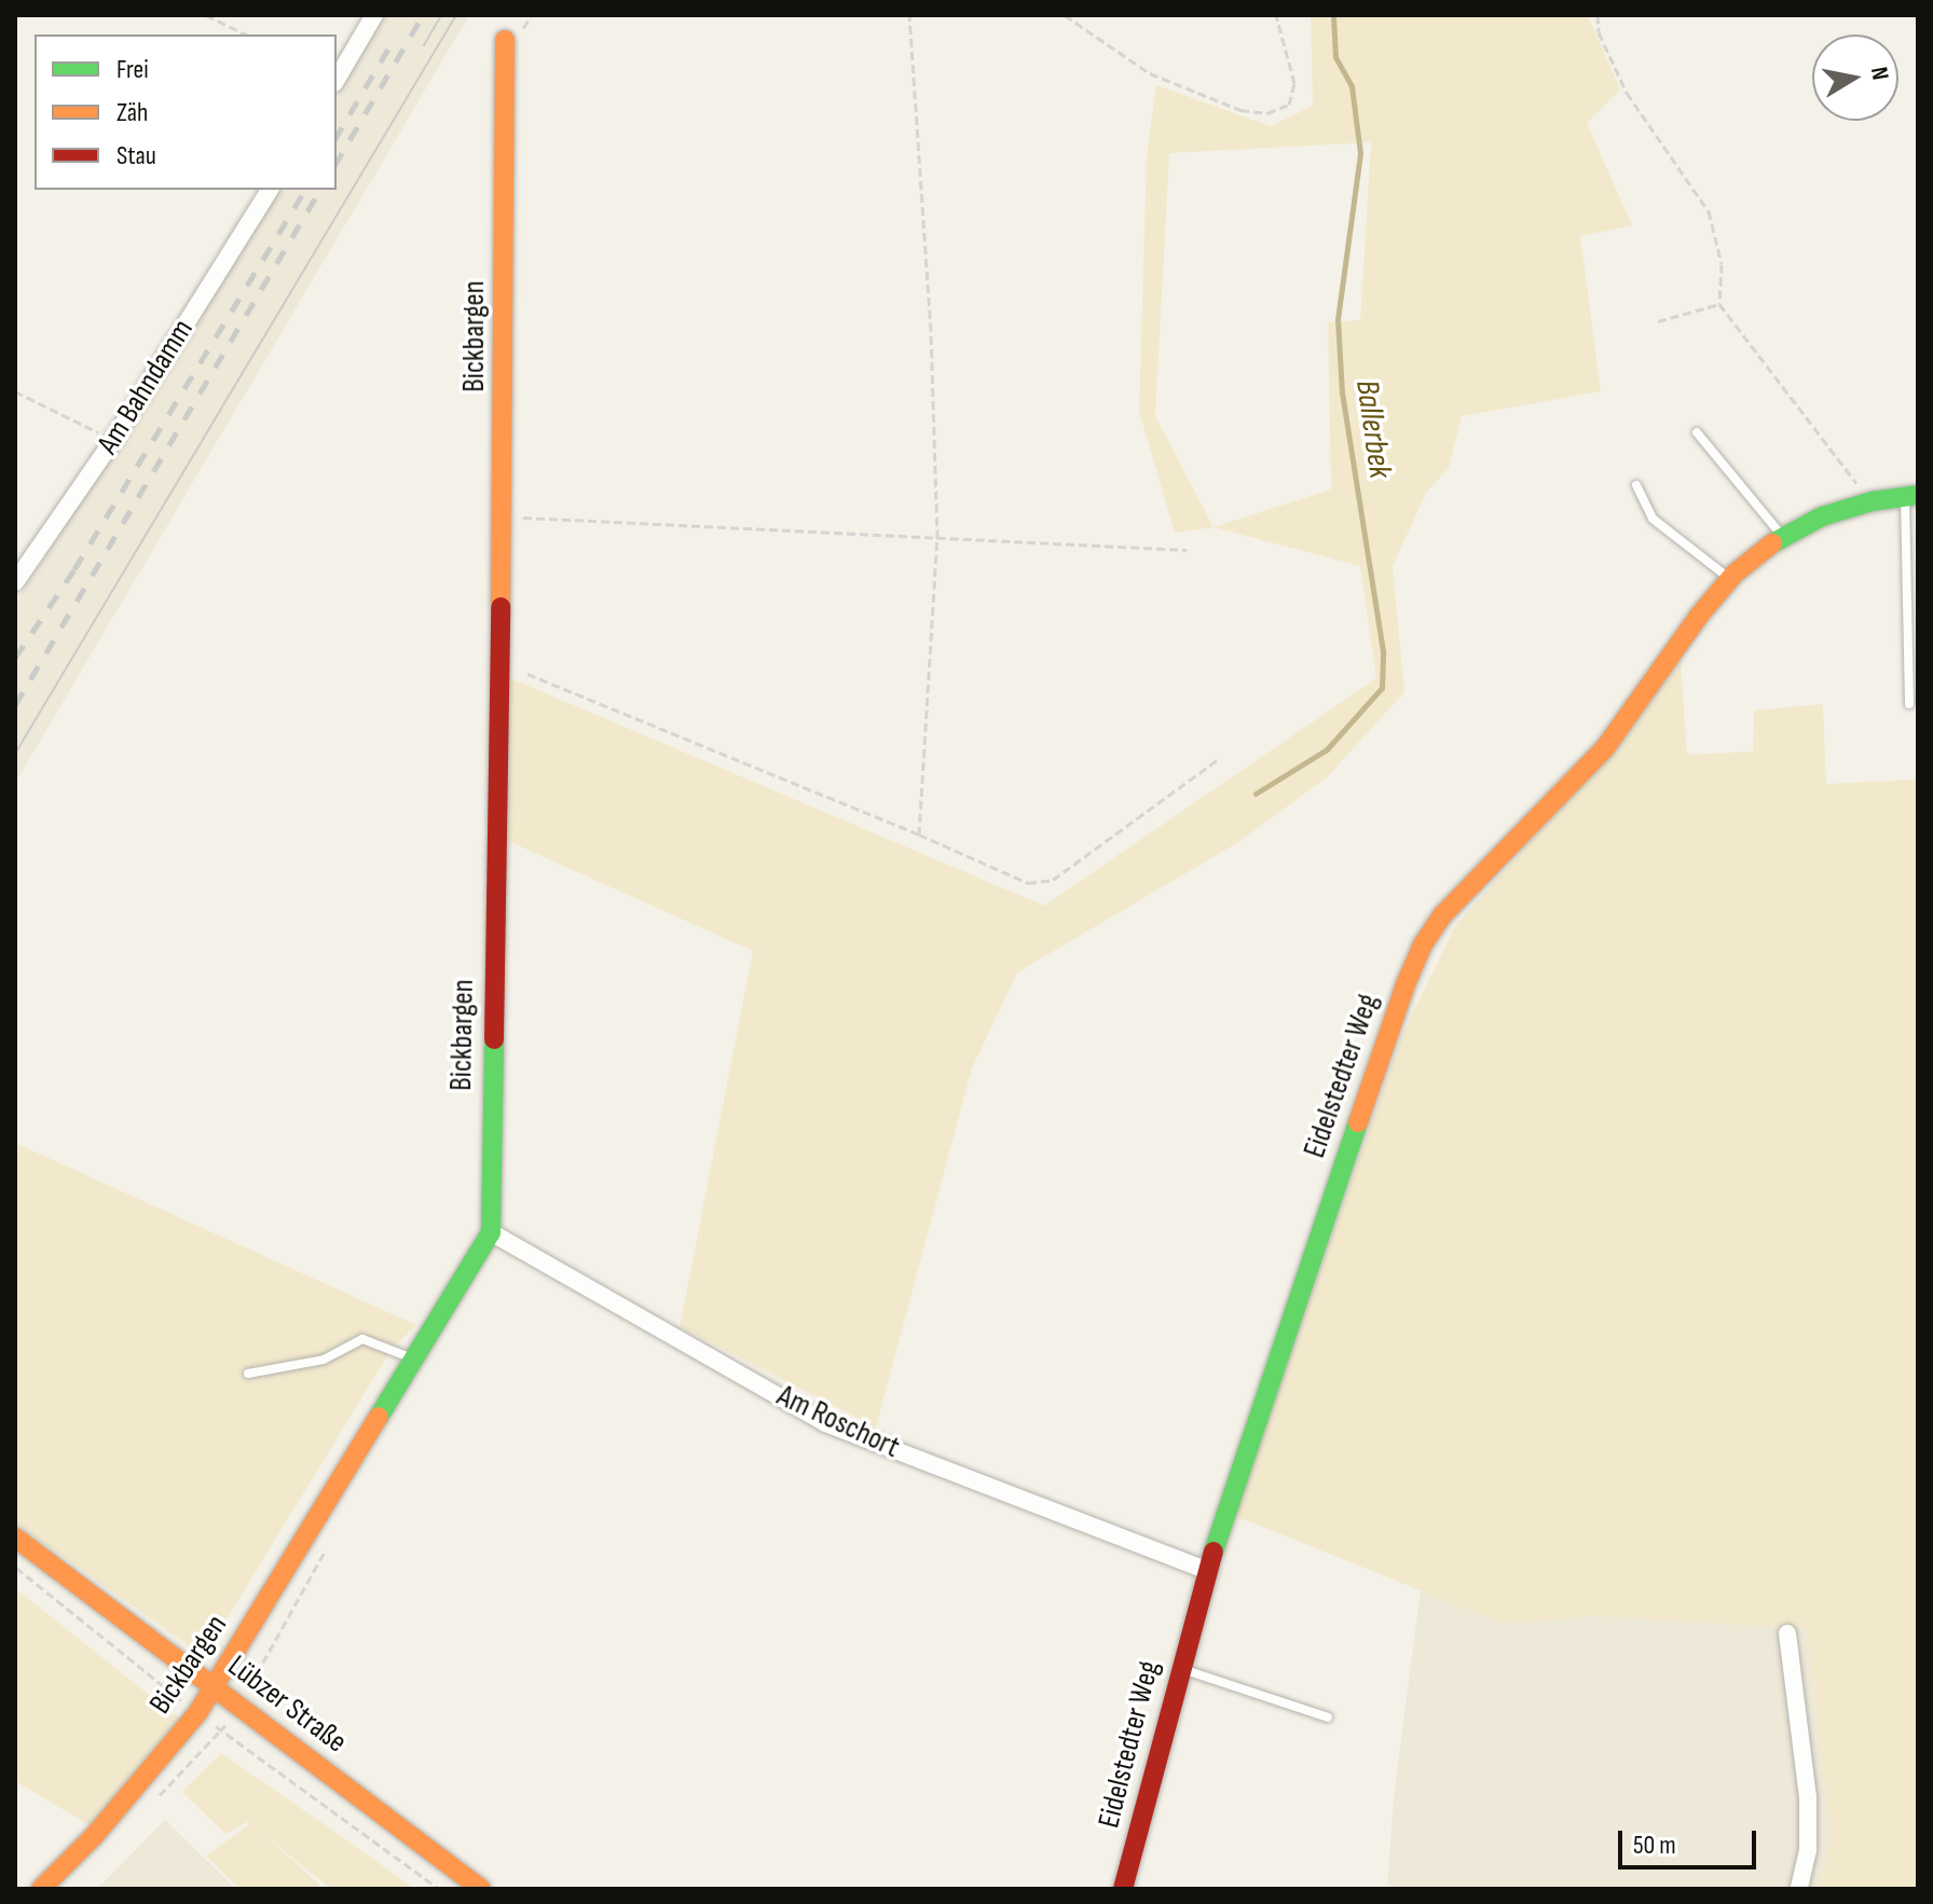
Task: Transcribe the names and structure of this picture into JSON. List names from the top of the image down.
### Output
{
  "streets": {
    "street": [
      "Bickbargen",
      "Am Bahndamm",
      "Eidelstedter Weg",
      "Am Roschort",
      "Lübzer Straße"
    ]
  },
  "crossings": [
    ["Bickbargen", "Am Roschort"],
    ["Bickbargen", "Lübzer Straße"],
    ["Eidelstedter Weg", "Am Roschort"]
  ],
  "water": ["Ballerbek"],
  "legend": ["Frei", "Zäh", "Stau"],
  "scale_bar": "50 m",
  "north": "right"
}
